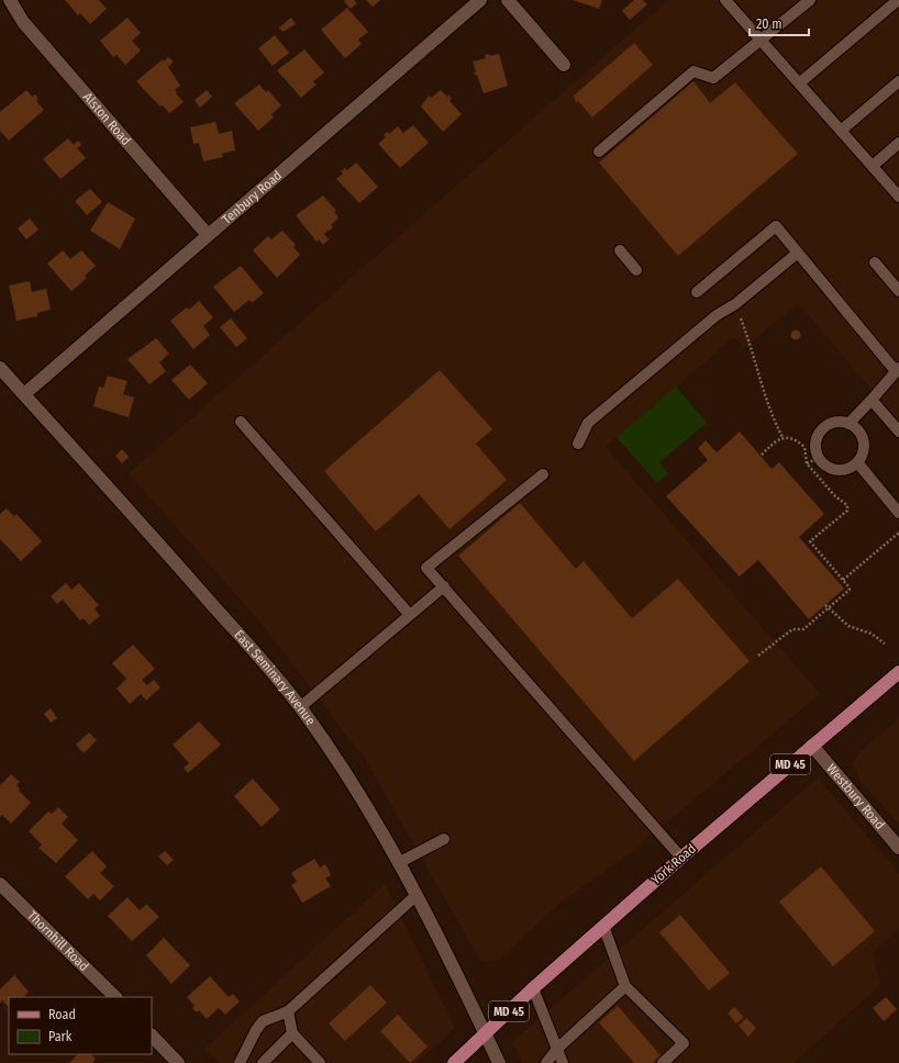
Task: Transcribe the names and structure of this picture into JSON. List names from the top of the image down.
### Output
{
  "streets": {
    "main road": ["MD 45", "York Road"],
    "street": [
      "Alston Road",
      "Tenbury Road",
      "East Seminary Avenue",
      "Westbury Road",
      "Thornhill Road"
    ]
  },
  "crossings": [
    ["Alston Road", "Tenbury Road"],
    ["Tenbury Road", "East Seminary Avenue"],
    ["East Seminary Avenue", "York Road"],
    ["Westbury Road", "York Road"]
  ],
  "legend": ["Road", "Park"],
  "scale_bar": "20 m"
}
